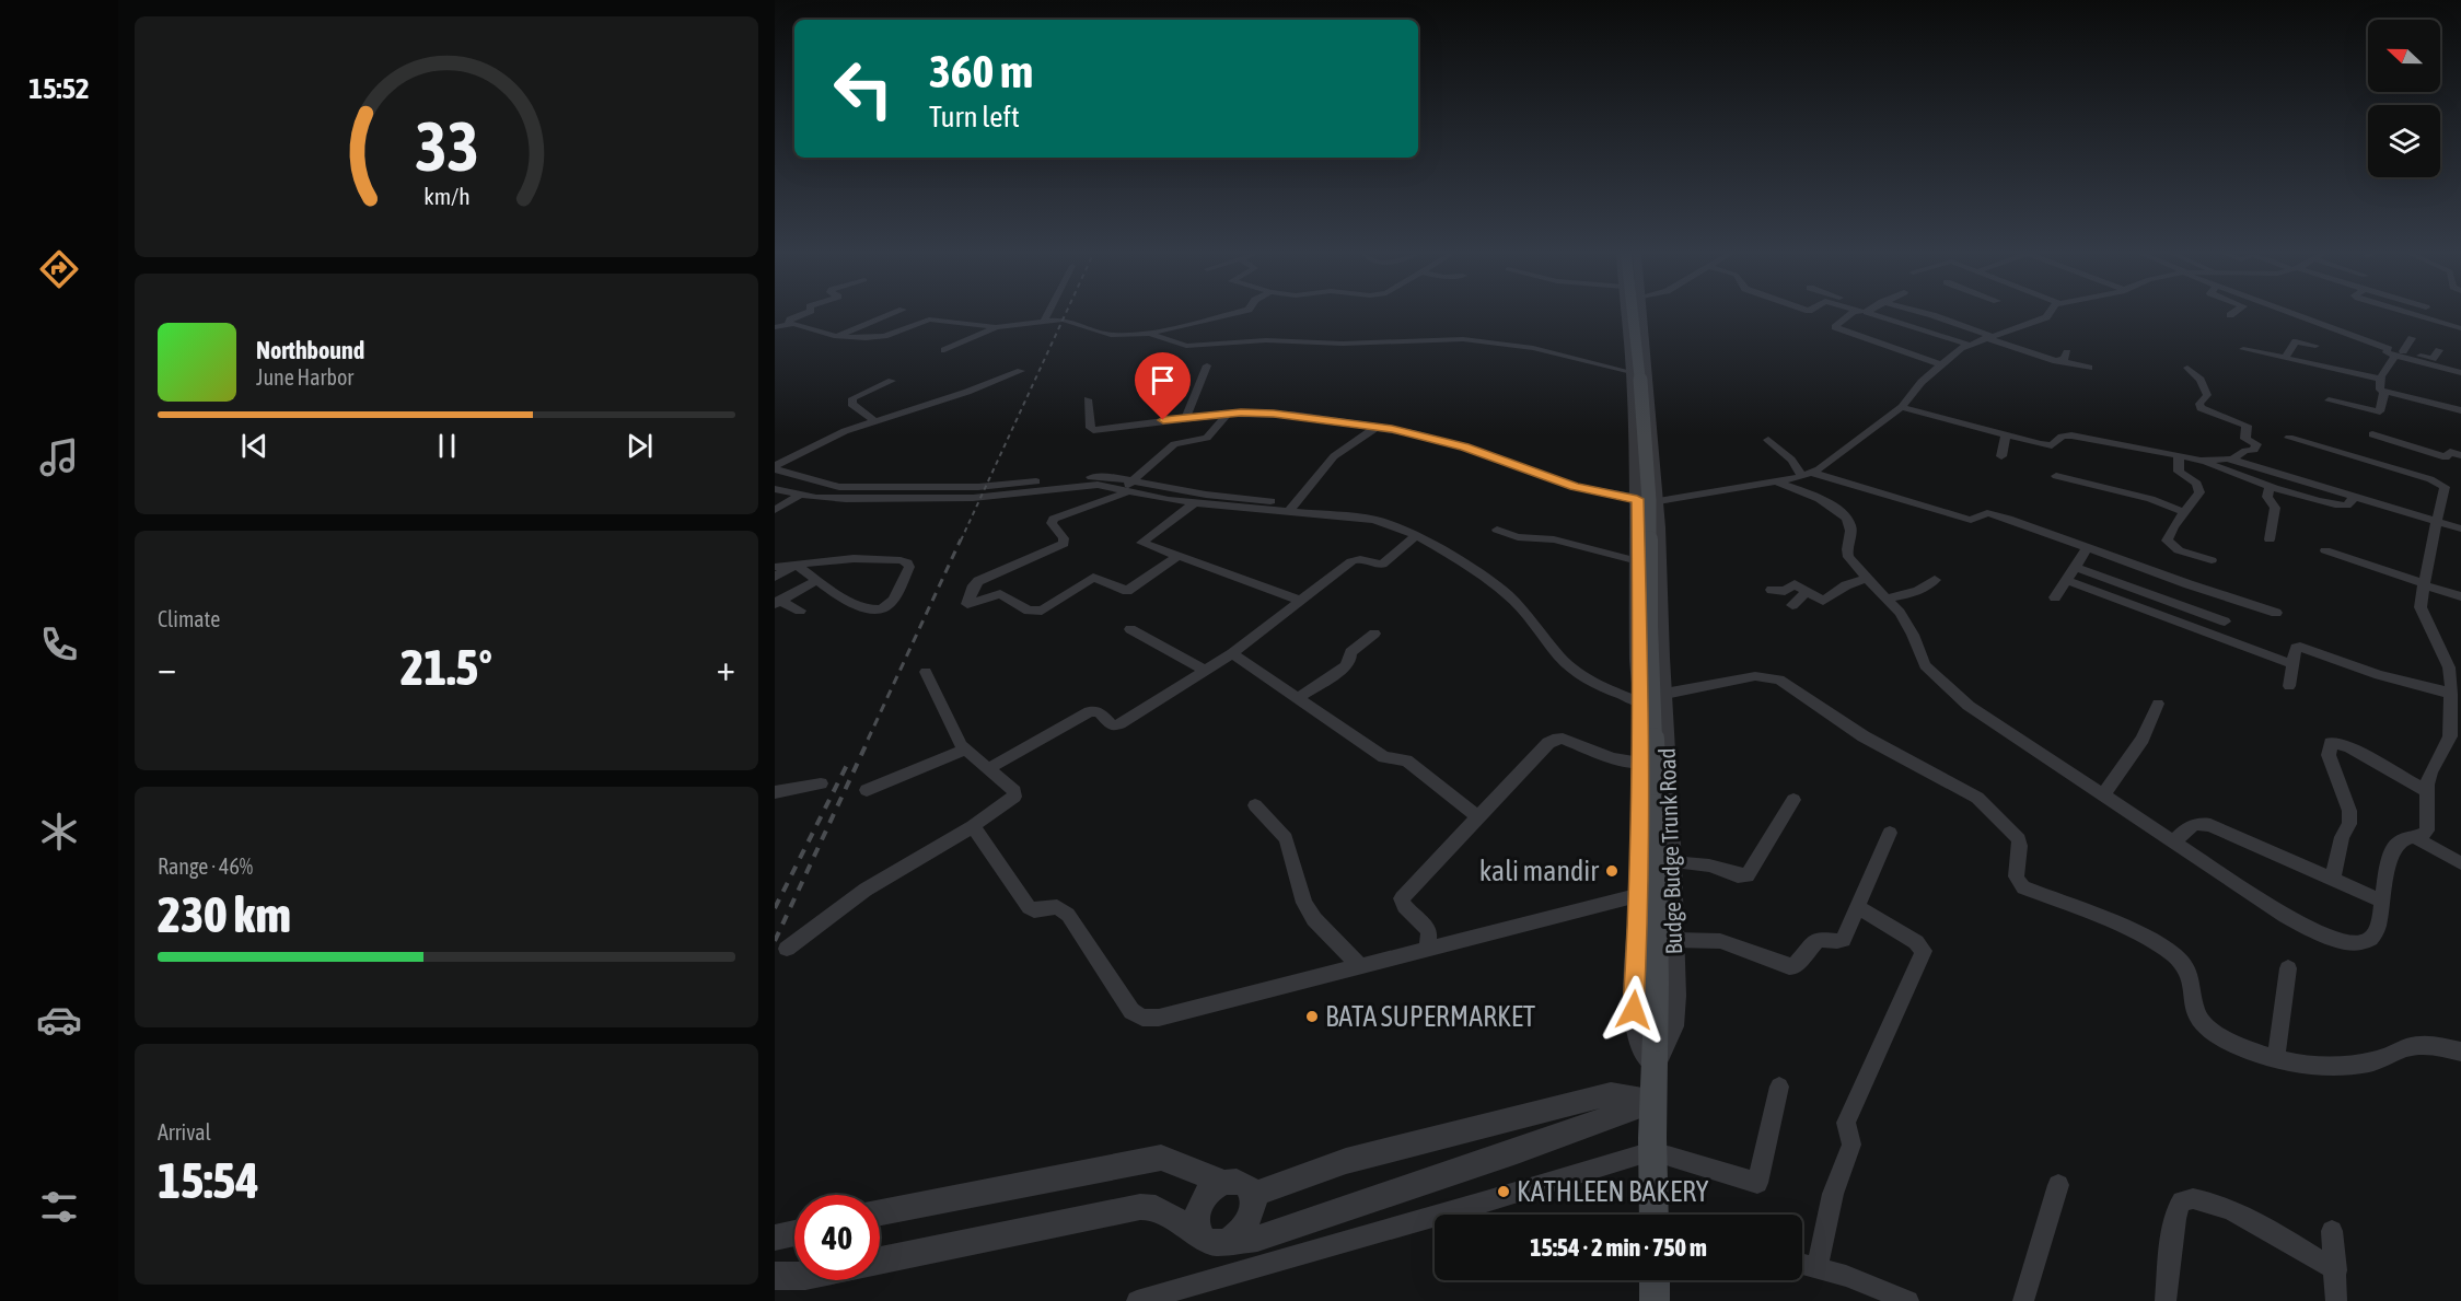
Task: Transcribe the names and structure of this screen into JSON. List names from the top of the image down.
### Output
{
  "streets": {
    "street": ["Budge Budge Trunk Road"]
  },
  "places": ["kali mandir", "BATA SUPERMARKET", "KATHLEEN BAKERY"],
  "north": "left",
  "page": {
    "tabs": "15:52",
    "turn": ["360 m", "Turn left"],
    "song": ["Northbound", "June Harbor"],
    "tile": [
      "Climate",
      ["Range · 46%", "230 km"],
      ["Arrival", "15:54"]
    ],
    "heat": ["−", "21.5°", "+"],
    "limit": "40",
    "trip": "15:54 · 2 min · 750 m",
    "gauge": ["33", "km/h"]
  }
}
